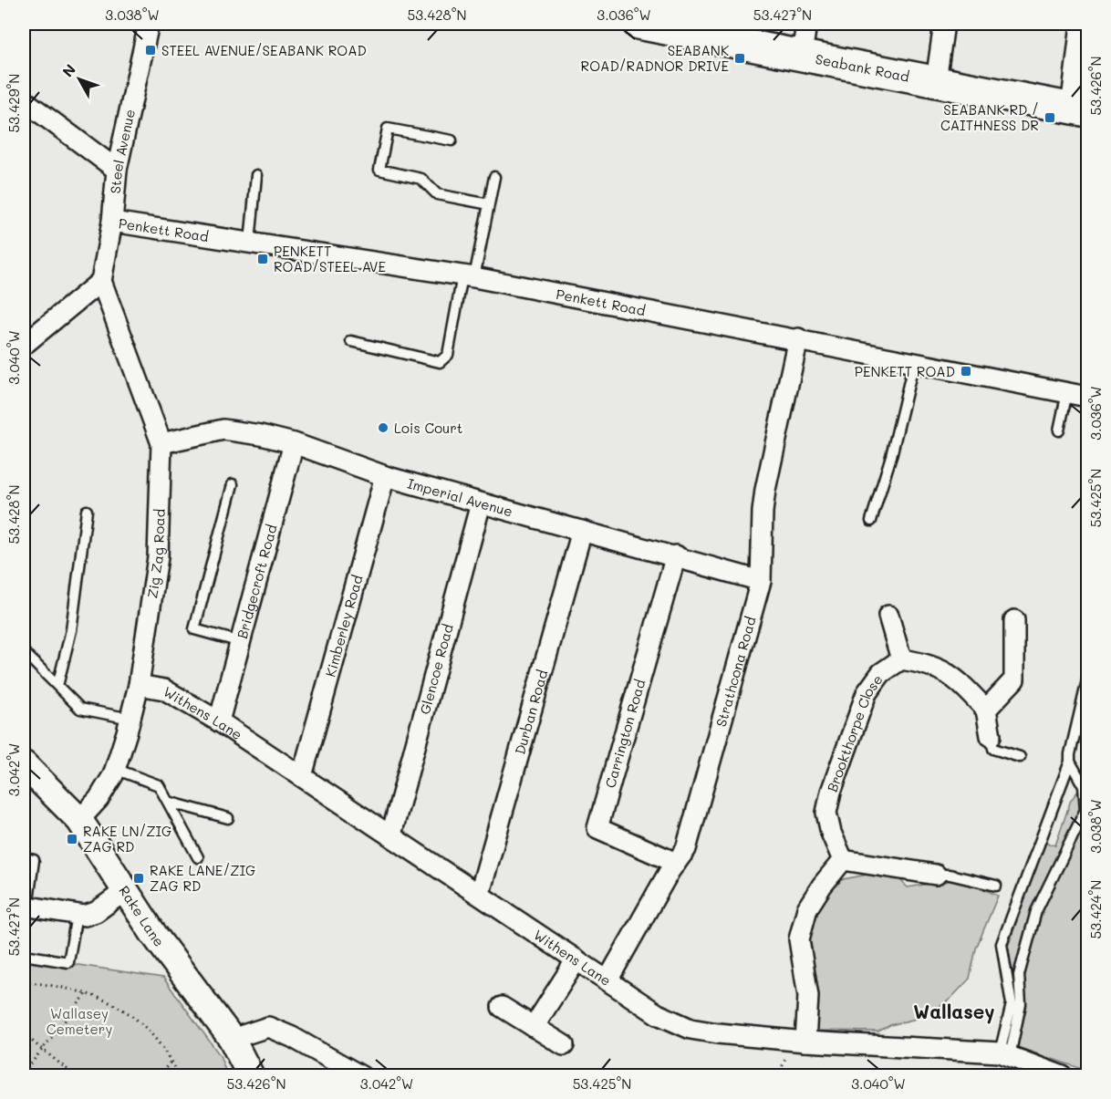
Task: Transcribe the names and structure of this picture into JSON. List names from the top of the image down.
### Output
{
  "streets": {
    "main road": ["Seabank Road", "Rake Lane"],
    "street": [
      "Steel Avenue",
      "Penkett Road",
      "Imperial Avenue",
      "Zig Zag Road",
      "Bridgecroft Road",
      "Kimberley Road",
      "Glencoe Road",
      "Strathcona Road",
      "Durban Road",
      "Withens Lane",
      "Carrington Road",
      "Brookthorpe Close"
    ]
  },
  "crossings": [
    ["Steel Avenue", "Penkett Road"],
    ["Steel Avenue", "Zig Zag Road"],
    ["Penkett Road", "Strathcona Road"],
    ["Imperial Avenue", "Zig Zag Road"],
    ["Imperial Avenue", "Bridgecroft Road"],
    ["Imperial Avenue", "Kimberley Road"],
    ["Imperial Avenue", "Glencoe Road"],
    ["Imperial Avenue", "Strathcona Road"],
    ["Imperial Avenue", "Durban Road"],
    ["Imperial Avenue", "Carrington Road"],
    ["Zig Zag Road", "Withens Lane"],
    ["Zig Zag Road", "Rake Lane"],
    ["Bridgecroft Road", "Withens Lane"],
    ["Kimberley Road", "Withens Lane"],
    ["Glencoe Road", "Withens Lane"],
    ["Strathcona Road", "Withens Lane"],
    ["Strathcona Road", "Carrington Road"],
    ["Durban Road", "Withens Lane"]
  ],
  "districts": ["Wallasey"],
  "parks": ["Wallasey Cemetery"],
  "places": {
    "transit": [
      "STEEL AVENUE/SEABANK ROAD",
      "SEABANK ROAD/RADNOR DRIVE",
      "SEABANK RD / CAITHNESS DR",
      "PENKETT ROAD/STEEL AVE",
      "PENKETT ROAD",
      "RAKE LN/ZIG ZAG RD",
      "RAKE LANE/ZIG ZAG RD"
    ],
    "other": ["Lois Court"]
  },
  "north": "top left",
  "coordinates": [
    "3.038°W",
    "53.428°N",
    "3.036°W",
    "53.427°N",
    "53.426°N",
    "53.429°N",
    "3.040°W",
    "53.425°N",
    "3.042°W",
    "53.424°N"
  ]
}
